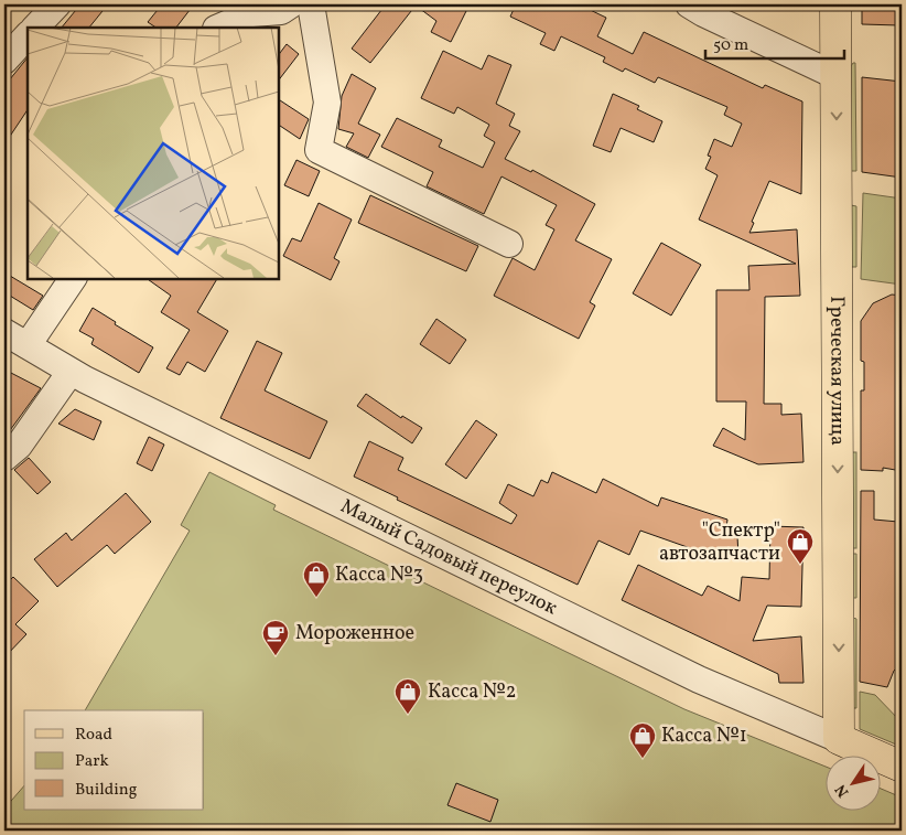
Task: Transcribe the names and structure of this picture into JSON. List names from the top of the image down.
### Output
{
  "streets": {
    "main road": ["Греческая улица", "Малый Садовый переулок"]
  },
  "crossings": [
    ["Греческая улица", "Малый Садовый переулок"]
  ],
  "one_way": ["Греческая улица"],
  "places": {
    "shop": [
      "\"Спектр\" автозапчасти",
      "Касса №3",
      "Касса №2",
      "Касса №1"
    ],
    "cafe": ["Мороженное"]
  },
  "legend": ["Road", "Park", "Building"],
  "scale_bar": "50 m",
  "north": "bottom left"
}
